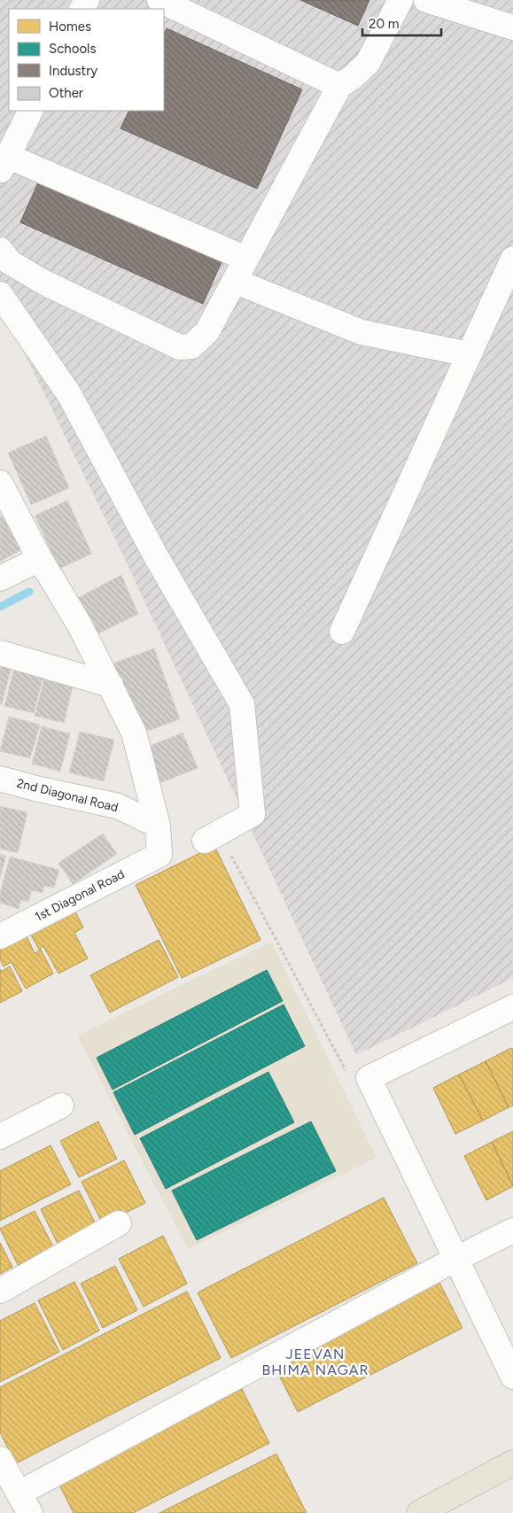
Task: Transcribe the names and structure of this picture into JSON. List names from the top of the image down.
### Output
{
  "streets": {
    "street": ["2nd Diagonal Road", "1st Diagonal Road"]
  },
  "crossings": [
    ["2nd Diagonal Road", "1st Diagonal Road"]
  ],
  "districts": ["JEEVAN BHIMA NAGAR"],
  "legend": [
    "Homes",
    "Schools",
    "Industry",
    "Other"
  ],
  "scale_bar": "20 m"
}
